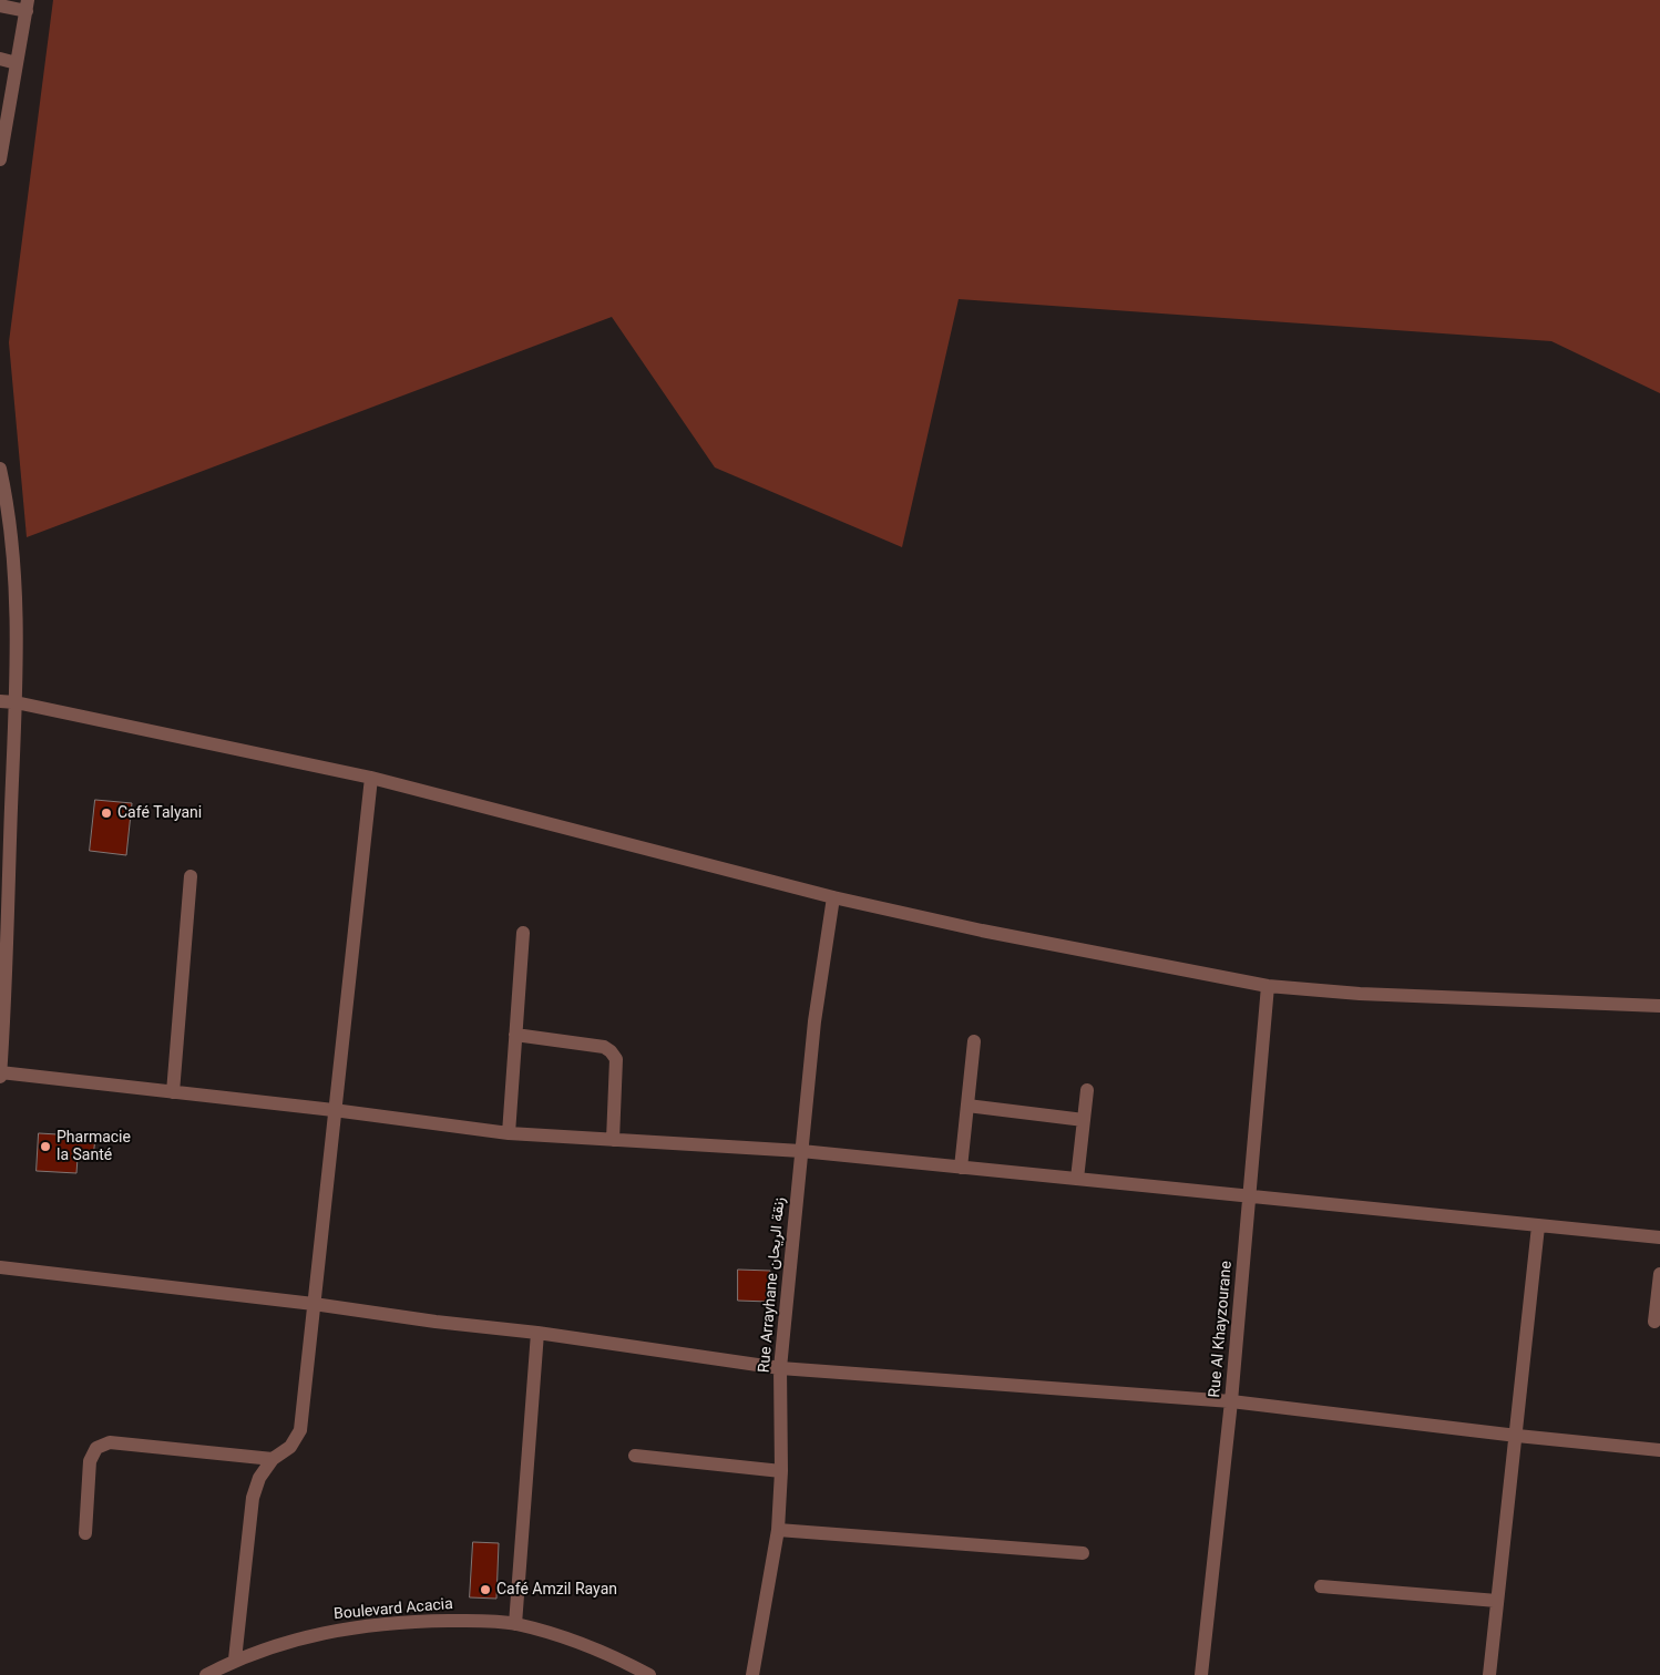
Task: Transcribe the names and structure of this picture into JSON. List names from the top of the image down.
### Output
{
  "streets": {
    "street": ["Rue Arrayhane زنقة الريحان", "Rue Al Khayzourane", "Boulevard Acacia"]
  },
  "places": ["Café Talyani", "Pharmacie la Santé", "Café Amzil Rayan"]
}
